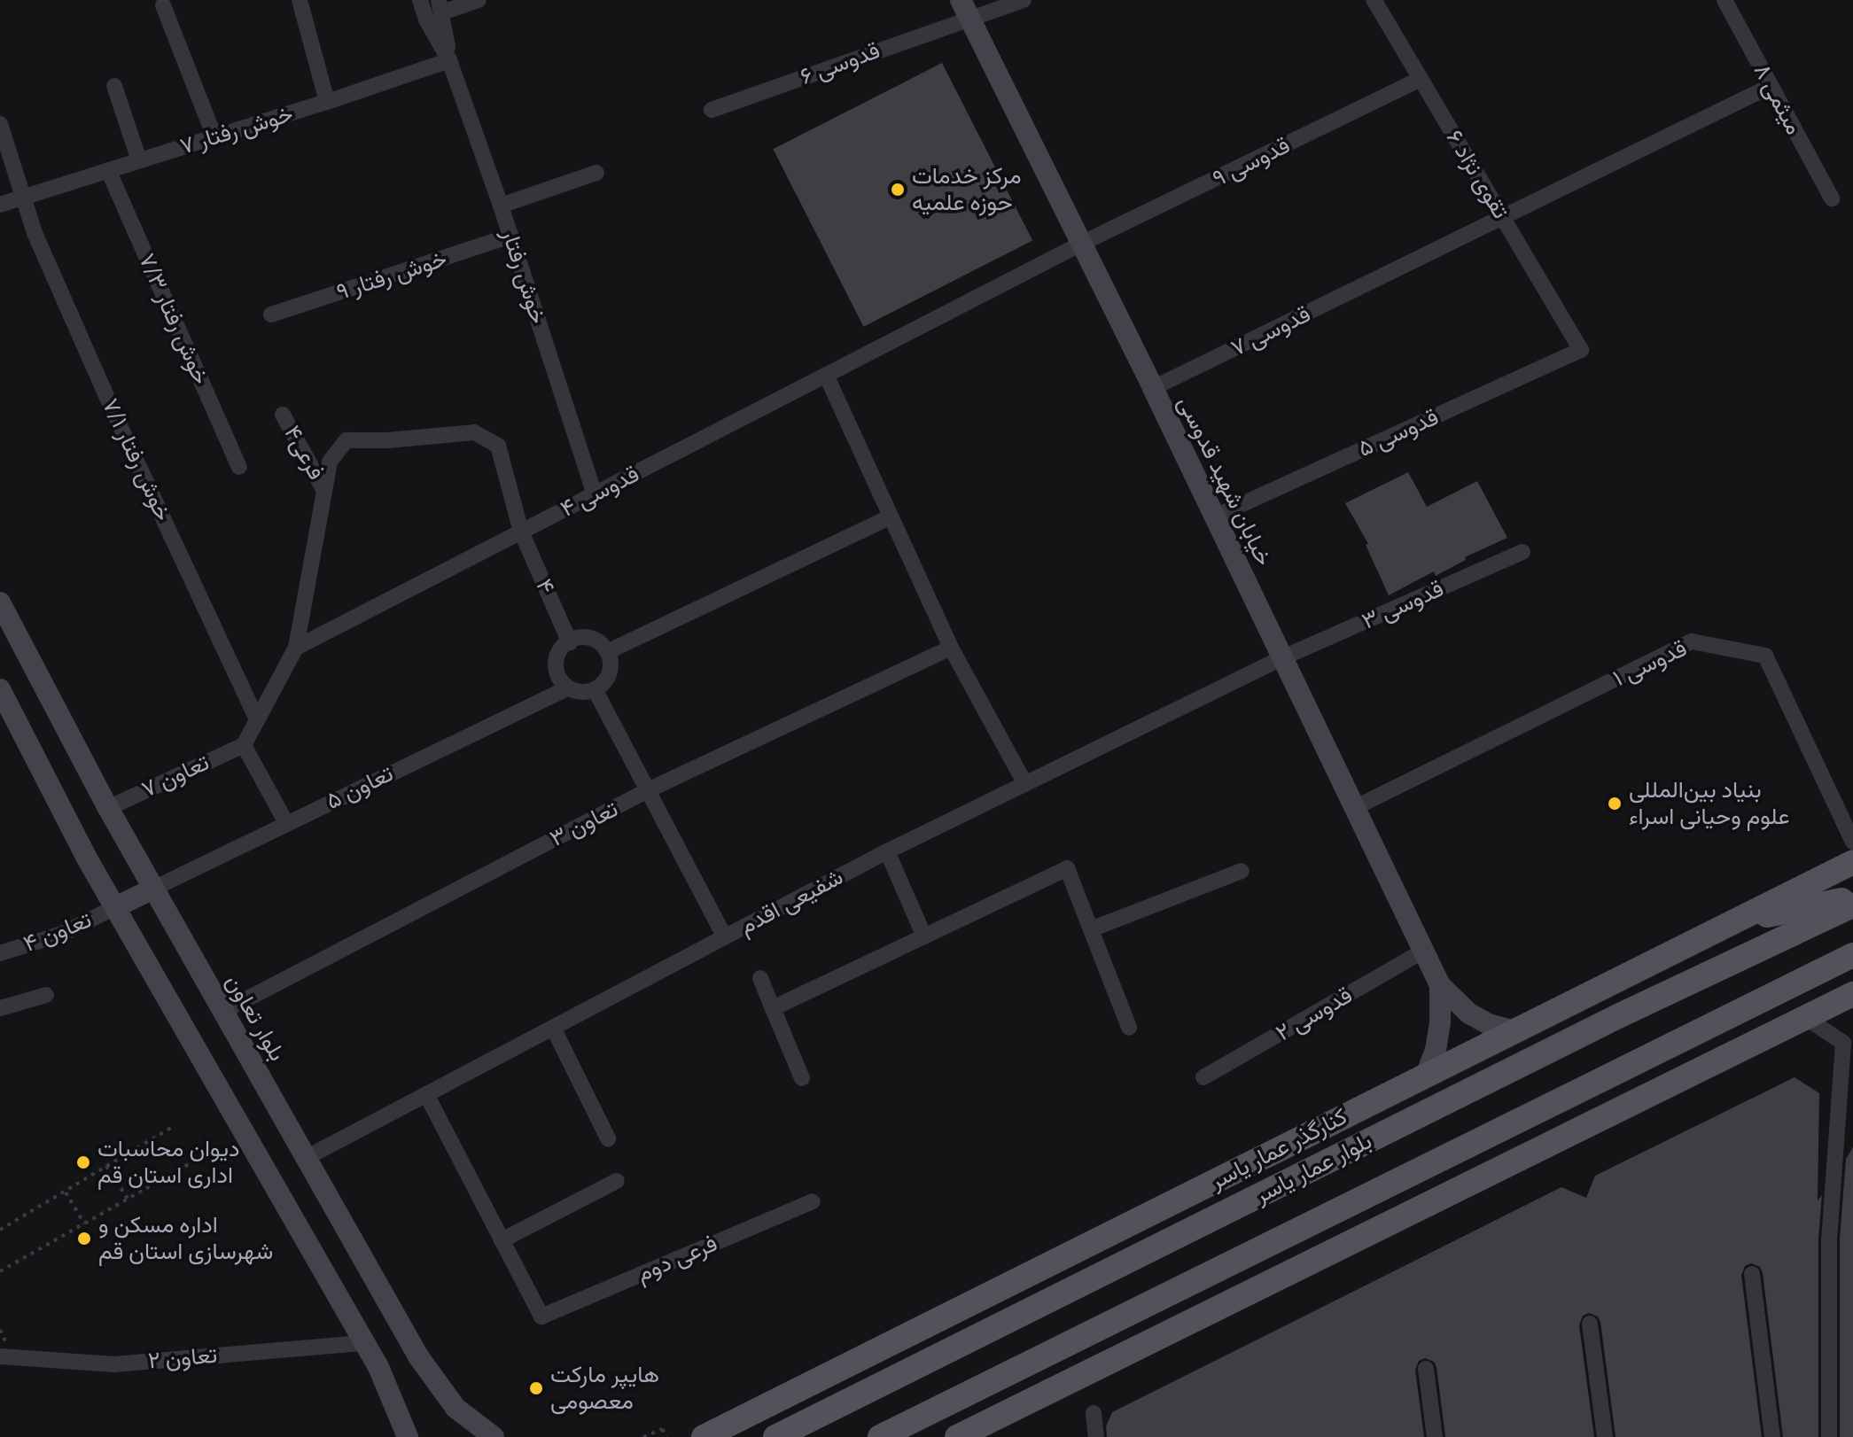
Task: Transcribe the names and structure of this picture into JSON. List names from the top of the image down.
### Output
{
  "streets": {
    "main road": [
      "خیابان شهید قدوسی",
      "بلوار تعاون",
      "کنارگذر عمار یاسر",
      "بلوار عمار یاسر"
    ],
    "street": [
      "قدوسی ۶",
      "میثمی ۸",
      "خوش رفتار ۷",
      "قدوسی ۹",
      "تقوی نژاد ۶",
      "خوش رفتار ۹",
      "خوش رفتار",
      "خوش رفتار ۷/۳",
      "قدوسی ۷",
      "قدوسی ۵",
      "فرعی۴",
      "خوش رفتار ۷/۱",
      "قدوسی ۴",
      "۴",
      "قدوسی ۳",
      "قدوسی ۱",
      "تعاون ۷",
      "تعاون ۵",
      "تعاون ۳",
      "شفیعی اقدم",
      "تعاون ۴",
      "قدوسی ۲",
      "فرعی دوم",
      "تعاون ۲"
    ]
  },
  "crossings": [
    ["قدوسی ۶", "خیابان شهید قدوسی"],
    ["میثمی ۸", "قدوسی ۷"],
    ["خوش رفتار ۷", "خوش رفتار"],
    ["خوش رفتار ۷", "خوش رفتار ۷/۳"],
    ["خوش رفتار ۷", "خوش رفتار ۷/۱"],
    ["قدوسی ۹", "تقوی نژاد ۶"],
    ["قدوسی ۹", "خیابان شهید قدوسی"],
    ["قدوسی ۹", "قدوسی ۴"],
    ["تقوی نژاد ۶", "قدوسی ۷"],
    ["تقوی نژاد ۶", "قدوسی ۵"],
    ["خوش رفتار ۹", "خوش رفتار"],
    ["خوش رفتار", "قدوسی ۴"],
    ["قدوسی ۷", "خیابان شهید قدوسی"],
    ["قدوسی ۵", "خیابان شهید قدوسی"],
    ["فرعی۴", "۴"],
    ["خیابان شهید قدوسی", "قدوسی ۴"],
    ["خیابان شهید قدوسی", "قدوسی ۳"],
    ["خیابان شهید قدوسی", "قدوسی ۱"],
    ["خیابان شهید قدوسی", "شفیعی اقدم"],
    ["خیابان شهید قدوسی", "قدوسی ۲"],
    ["قدوسی ۴", "۴"],
    ["۴", "تعاون ۵"],
    ["قدوسی ۳", "شفیعی اقدم"],
    ["تعاون ۷", "بلوار تعاون"],
    ["تعاون ۵", "بلوار تعاون"],
    ["تعاون ۳", "بلوار تعاون"],
    ["شفیعی اقدم", "بلوار تعاون"]
  ],
  "places": [
    "مرکز خدمات حوزه علمیه",
    "بنیاد بین‌المللی علوم وحیانی اسراء",
    "دیوان محاسبات اداری استان قم",
    "اداره مسکن و شهرسازی استان قم",
    "هایپر مارکت معصومی"
  ]
}
